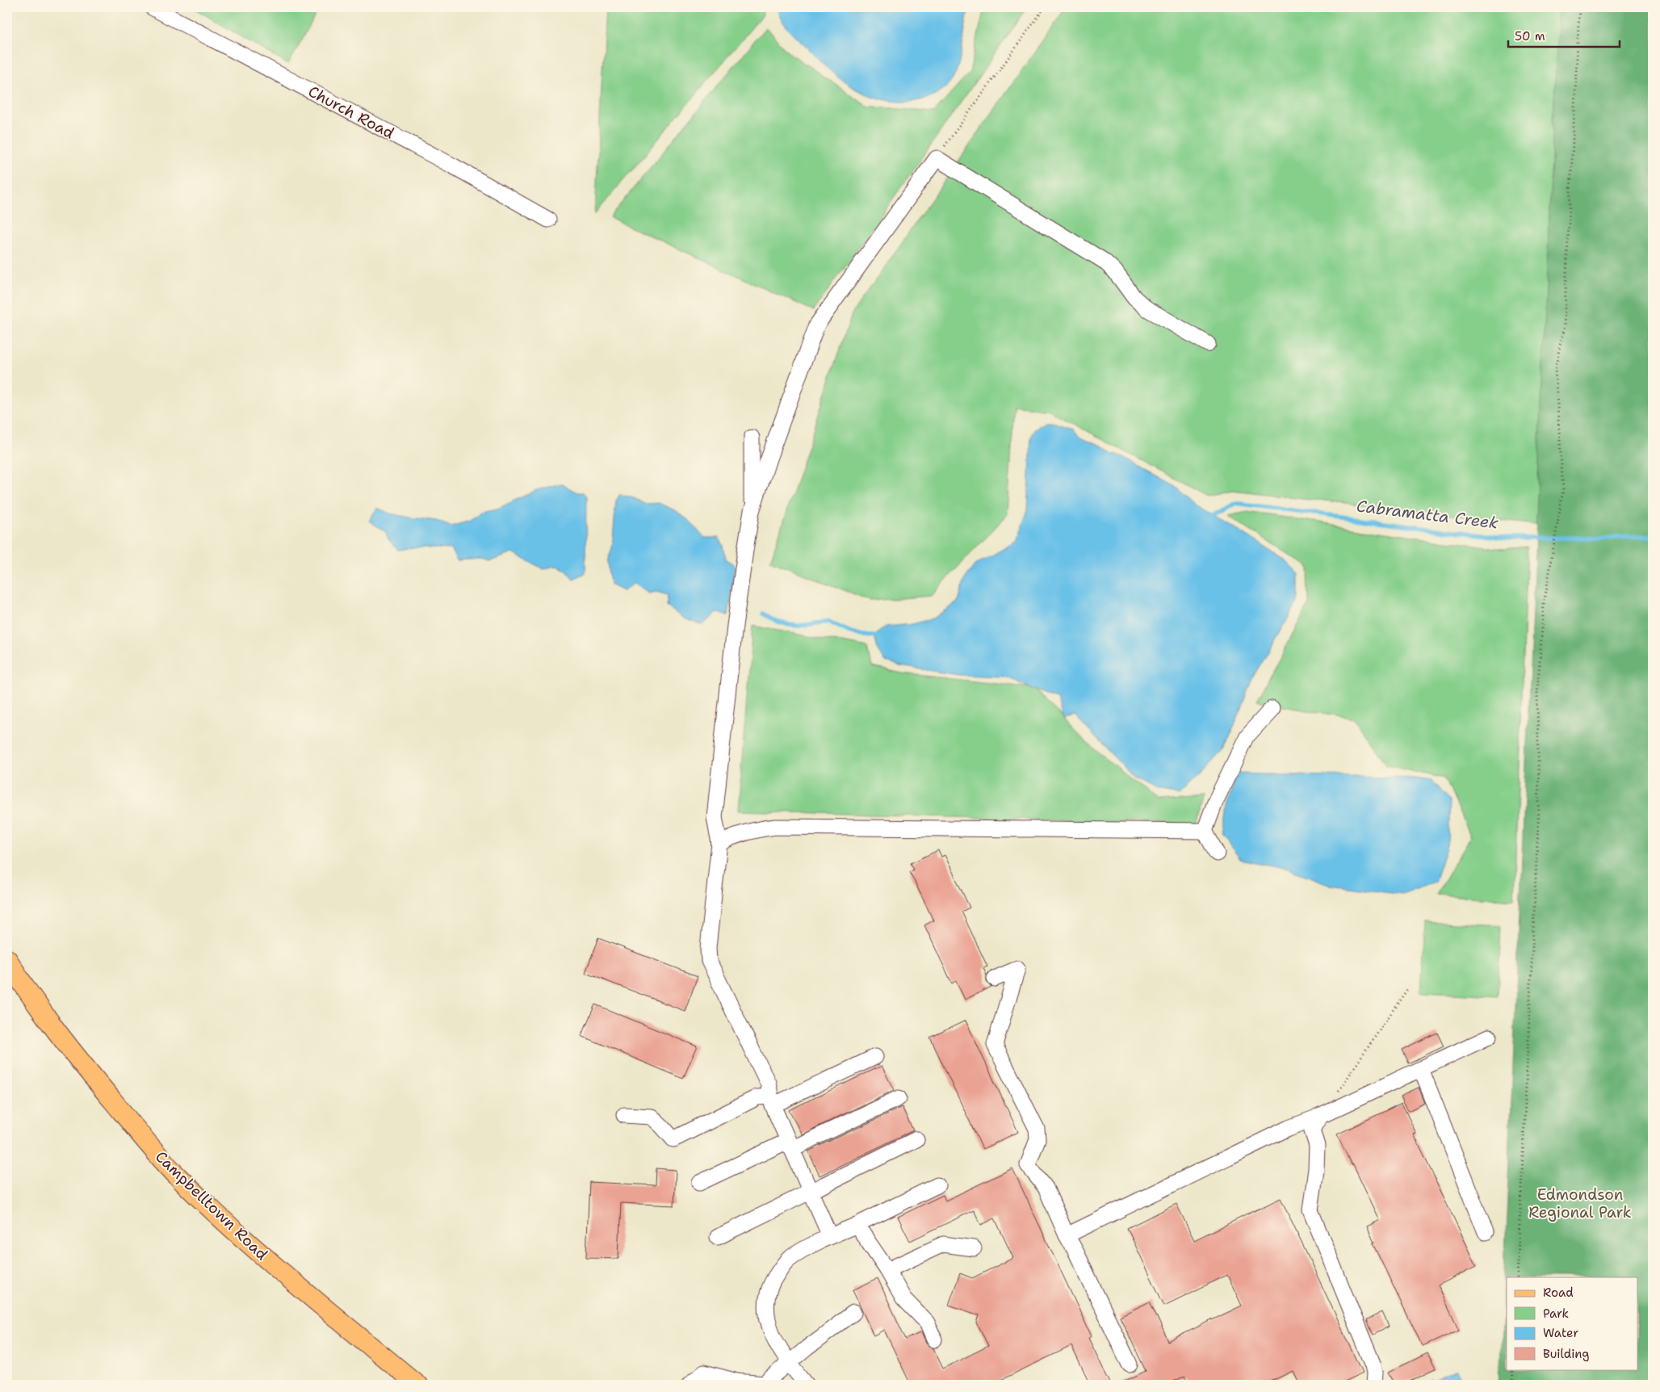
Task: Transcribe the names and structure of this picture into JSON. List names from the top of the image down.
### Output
{
  "streets": {
    "main road": ["Campbelltown Road"],
    "street": ["Church Road"]
  },
  "water": ["Cabramatta Creek"],
  "parks": ["Edmondson Regional Park"],
  "legend": [
    "Road",
    "Park",
    "Water",
    "Building"
  ],
  "scale_bar": "50 m"
}
